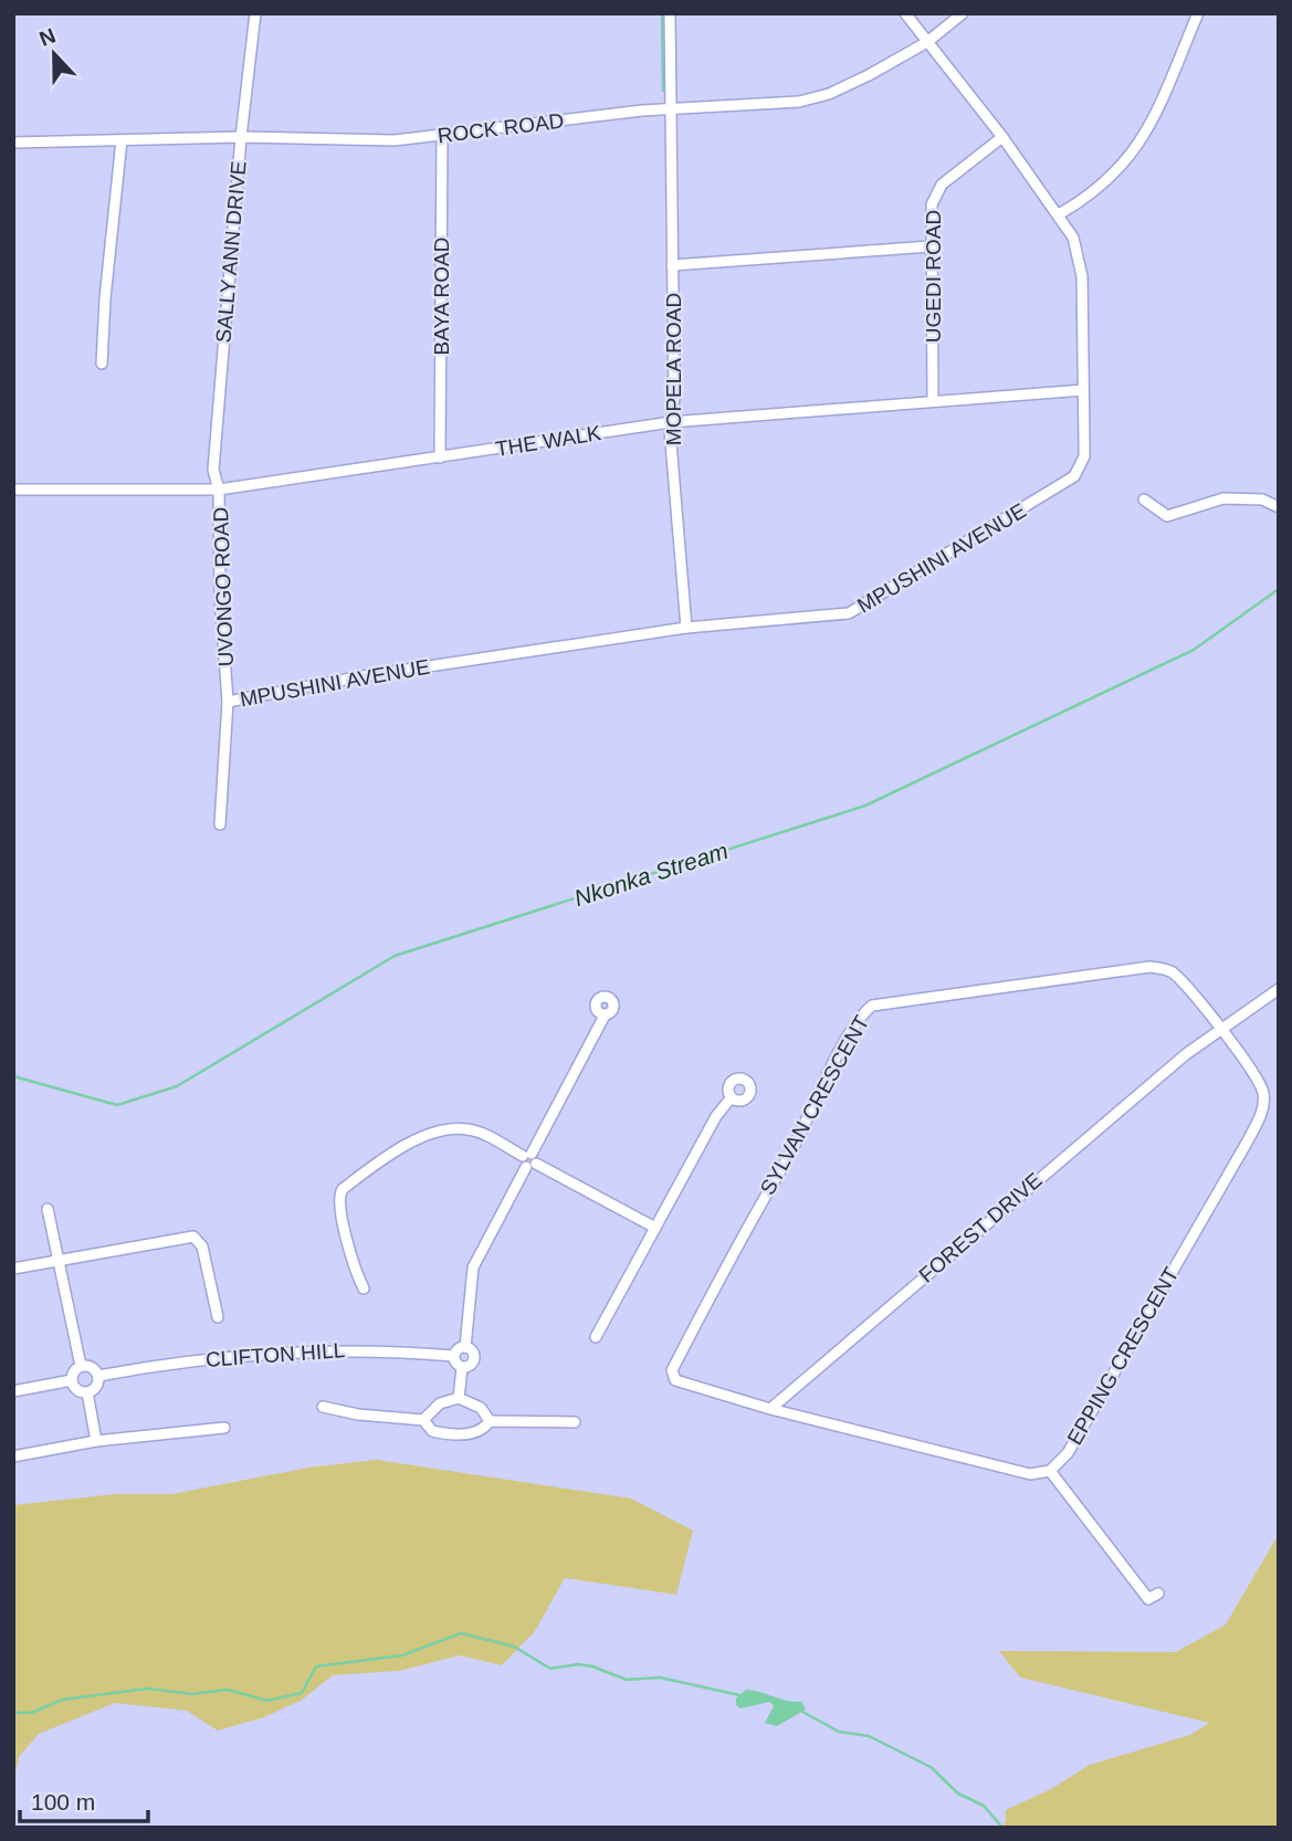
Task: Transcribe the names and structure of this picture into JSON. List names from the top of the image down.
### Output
{
  "streets": {
    "street": [
      "ROCK ROAD",
      "SALLY ANN DRIVE",
      "UGEDI ROAD",
      "BAYA ROAD",
      "MOPELA ROAD",
      "THE WALK",
      "MPUSHINI AVENUE",
      "UVONGO ROAD",
      "SYLVAN CRESCENT",
      "FOREST DRIVE",
      "CLIFTON HILL",
      "EPPING CRESCENT"
    ]
  },
  "crossings": [
    ["ROCK ROAD", "SALLY ANN DRIVE"],
    ["ROCK ROAD", "BAYA ROAD"],
    ["ROCK ROAD", "MOPELA ROAD"],
    ["ROCK ROAD", "MPUSHINI AVENUE"],
    ["SALLY ANN DRIVE", "THE WALK"],
    ["SALLY ANN DRIVE", "UVONGO ROAD"],
    ["UGEDI ROAD", "THE WALK"],
    ["UGEDI ROAD", "MPUSHINI AVENUE"],
    ["BAYA ROAD", "THE WALK"],
    ["MOPELA ROAD", "THE WALK"],
    ["MOPELA ROAD", "MPUSHINI AVENUE"],
    ["THE WALK", "MPUSHINI AVENUE"],
    ["THE WALK", "UVONGO ROAD"],
    ["MPUSHINI AVENUE", "UVONGO ROAD"],
    ["SYLVAN CRESCENT", "FOREST DRIVE"],
    ["SYLVAN CRESCENT", "EPPING CRESCENT"],
    ["FOREST DRIVE", "EPPING CRESCENT"]
  ],
  "water": ["Nkonka Stream"],
  "scale_bar": "100 m",
  "north": "top"
}
